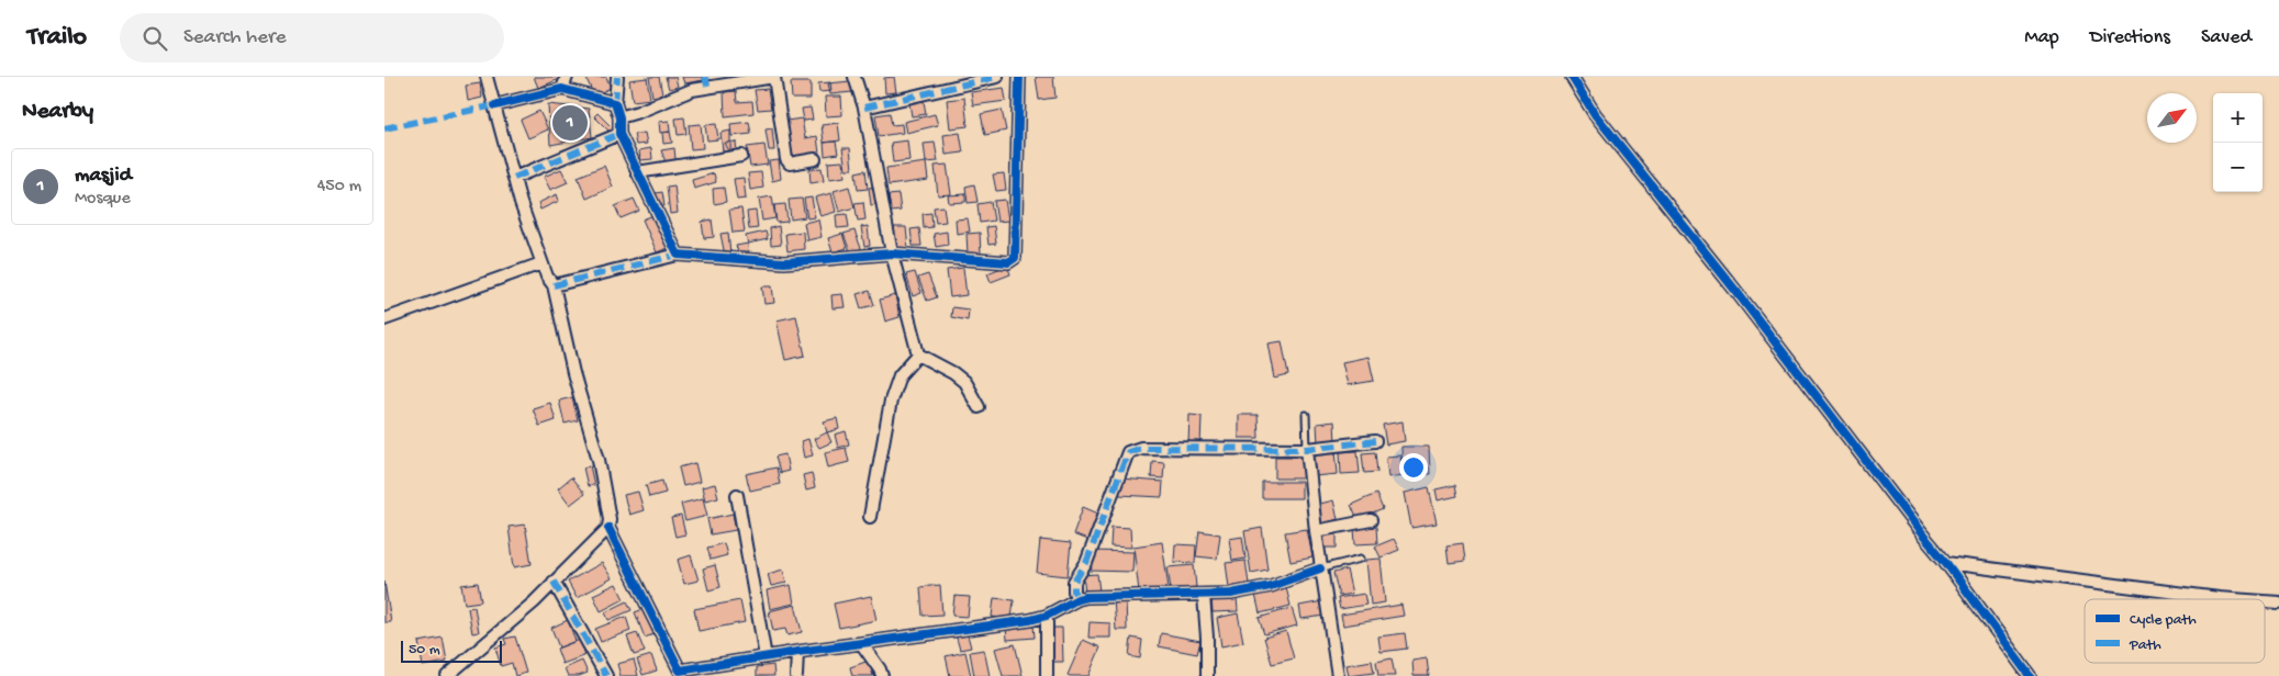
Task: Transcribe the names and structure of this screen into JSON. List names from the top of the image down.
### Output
{
  "legend": ["Cycle path", "Path"],
  "scale_bar": "50 m",
  "north": "top right",
  "page": {
    "header": "Trailo",
    "search": "Search here",
    "nav": ["Map", "Directions", "Saved"],
    "heading": "Nearby",
    "map_buttons": ["+", "−"],
    "pins": "1",
    "list": [
      {
        "mark": "1",
        "name": "masjid",
        "note": "Mosque",
        "value": "450 m"
      }
    ],
    "scale": "50 m"
  }
}
